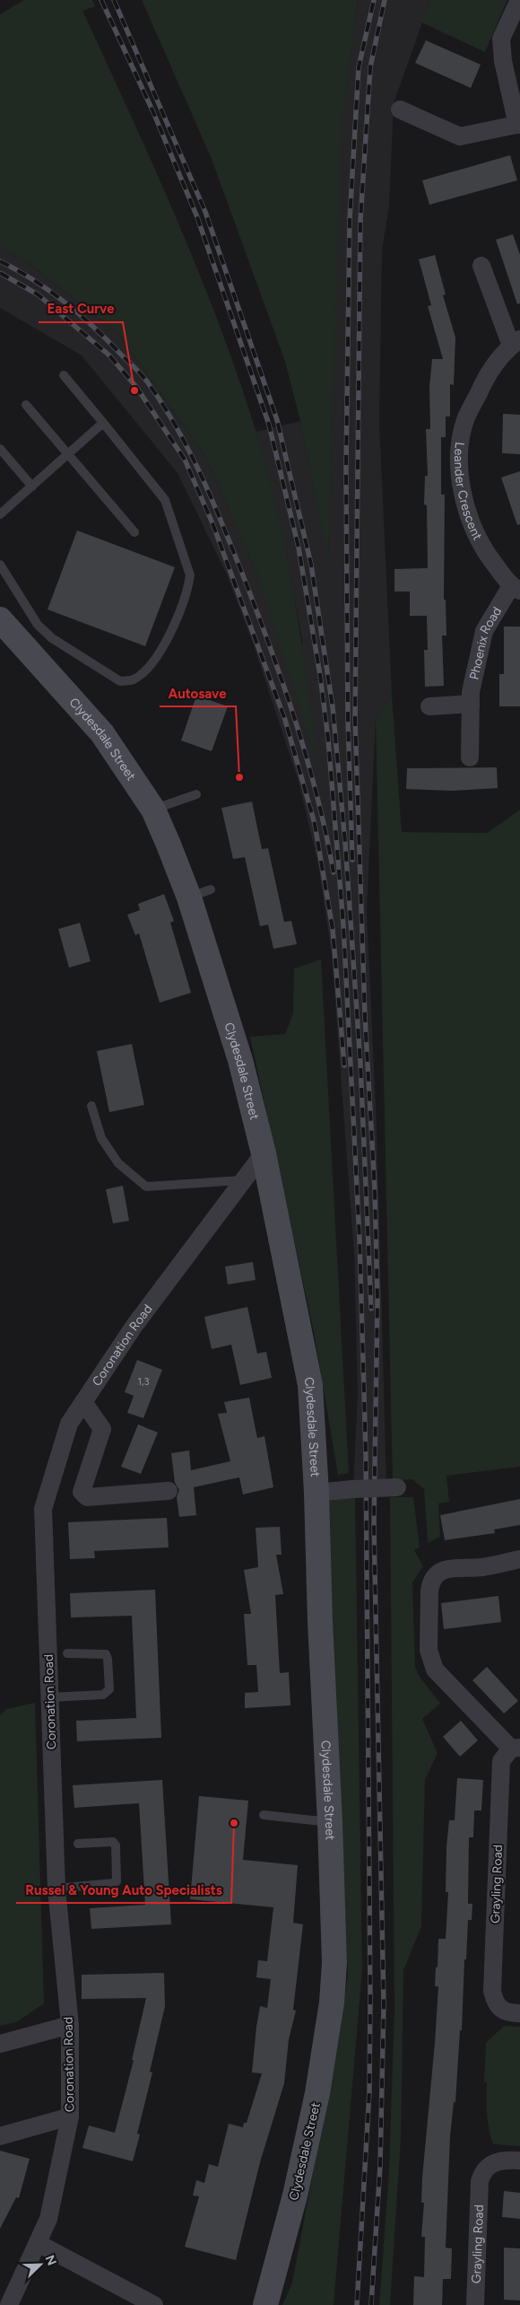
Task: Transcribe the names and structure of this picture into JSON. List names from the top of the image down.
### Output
{
  "streets": {
    "main road": ["Clydesdale Street"],
    "street": [
      "Leander Crescent",
      "Phoenix Road",
      "Coronation Road",
      "Grayling Road"
    ]
  },
  "crossings": [
    ["Leander Crescent", "Phoenix Road"],
    ["Clydesdale Street", "Coronation Road"]
  ],
  "places": ["East Curve", "Autosave", "Russel & Young Auto Specialists"],
  "house_numbers": ["1,3"],
  "north": "top right"
}
